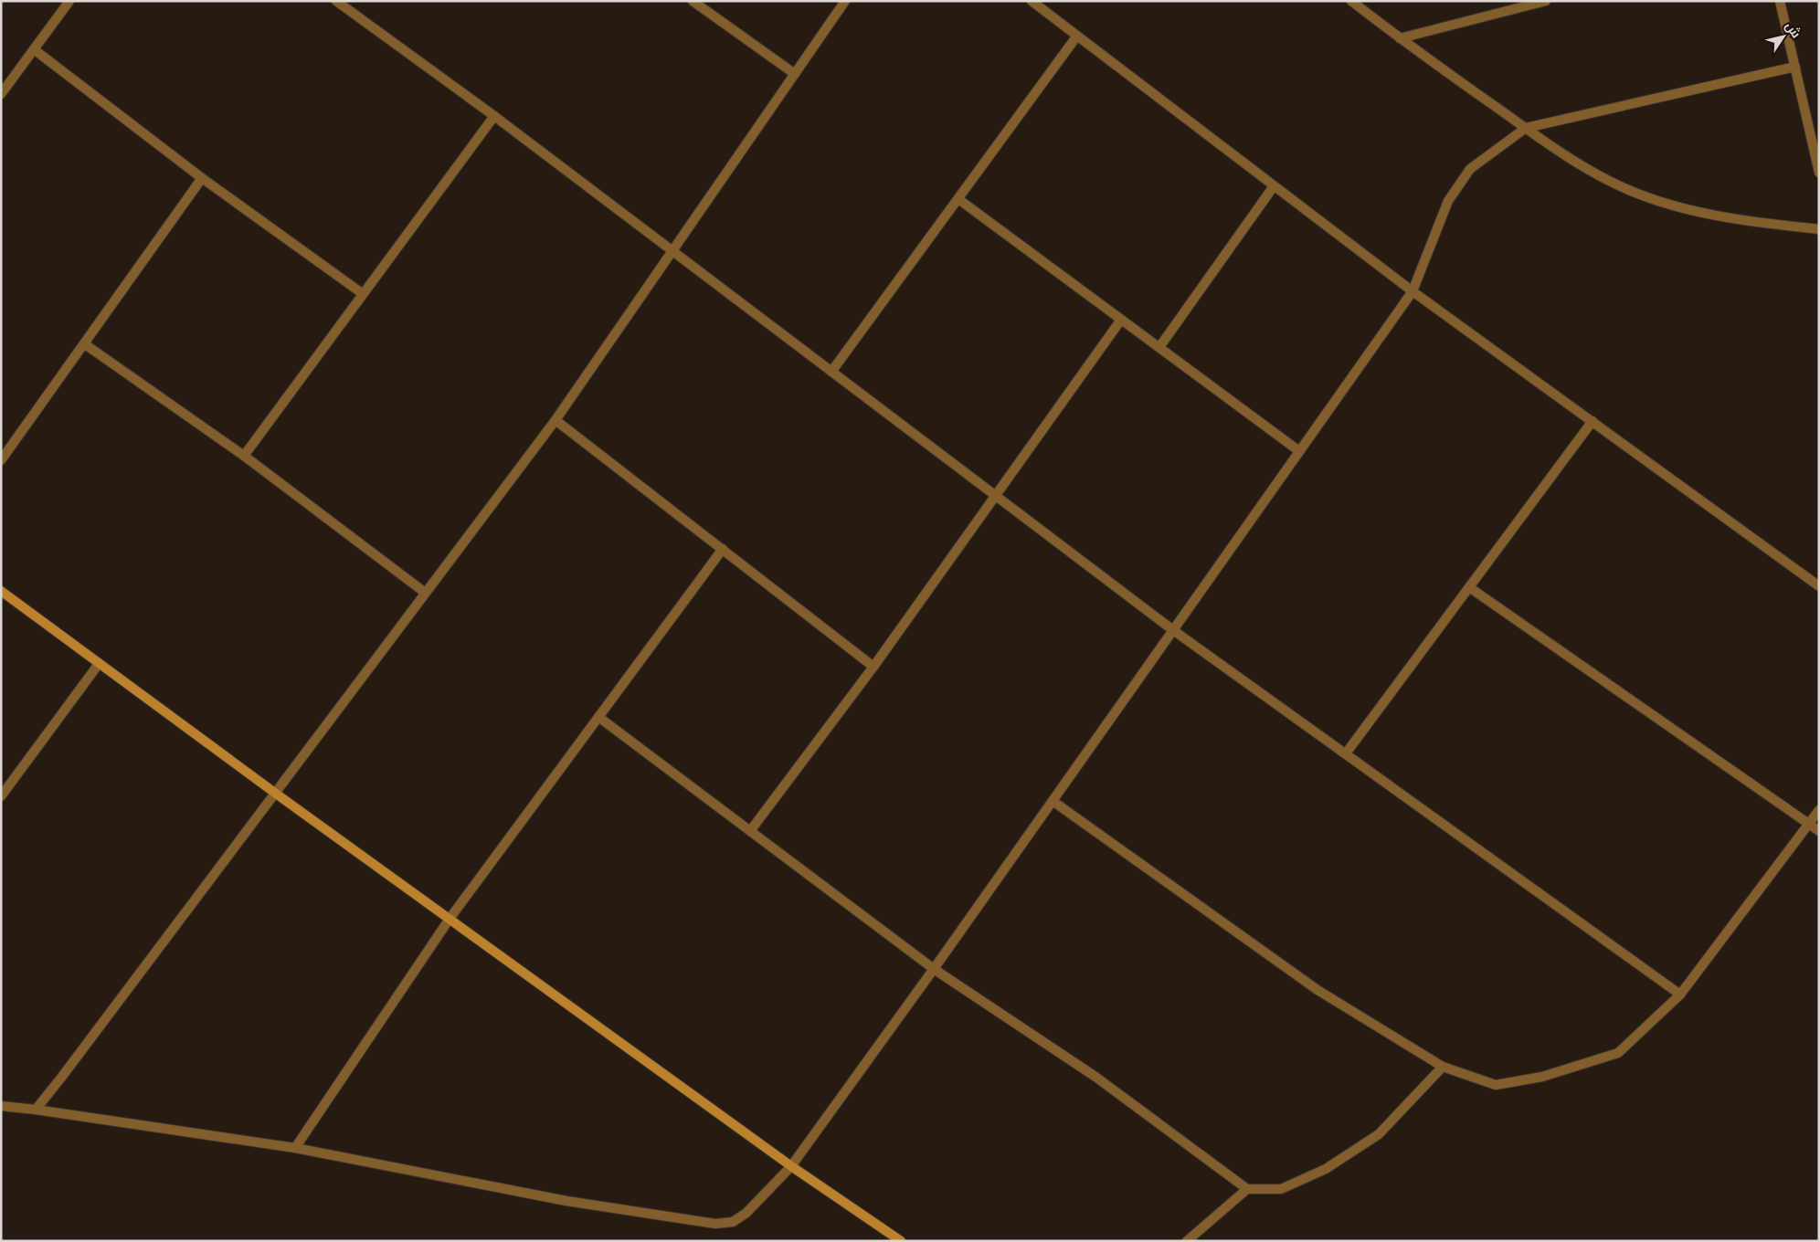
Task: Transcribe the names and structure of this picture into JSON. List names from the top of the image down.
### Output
{
  "north": "top right"
}
